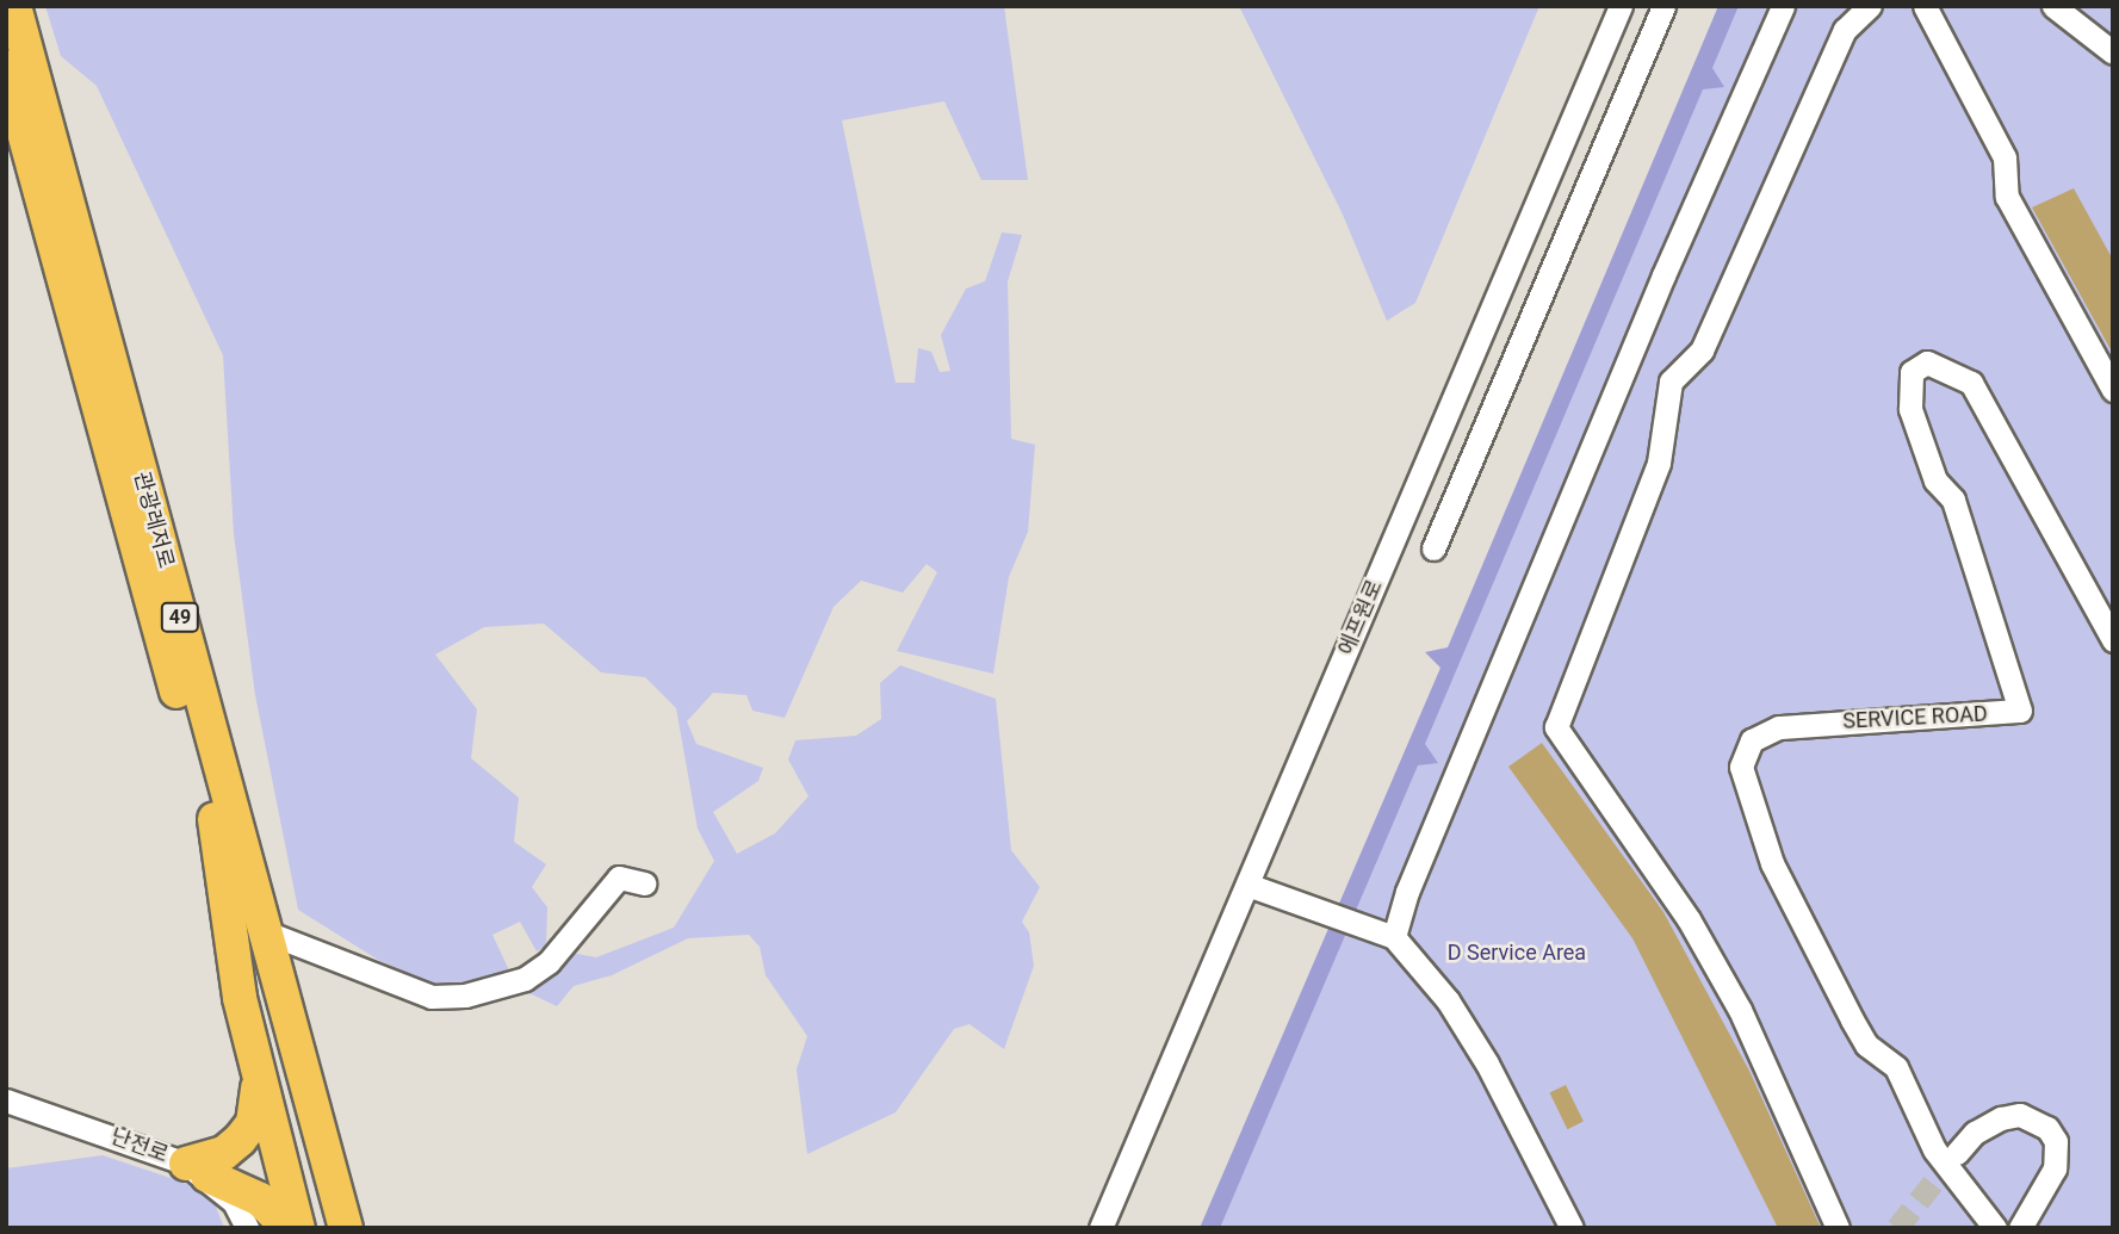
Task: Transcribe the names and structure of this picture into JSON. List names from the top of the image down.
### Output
{
  "streets": {
    "highway": ["관광레저로", "49"],
    "street": ["에프원로", "SERVICE ROAD", "난전로"]
  },
  "parks": ["D Service Area"]
}
